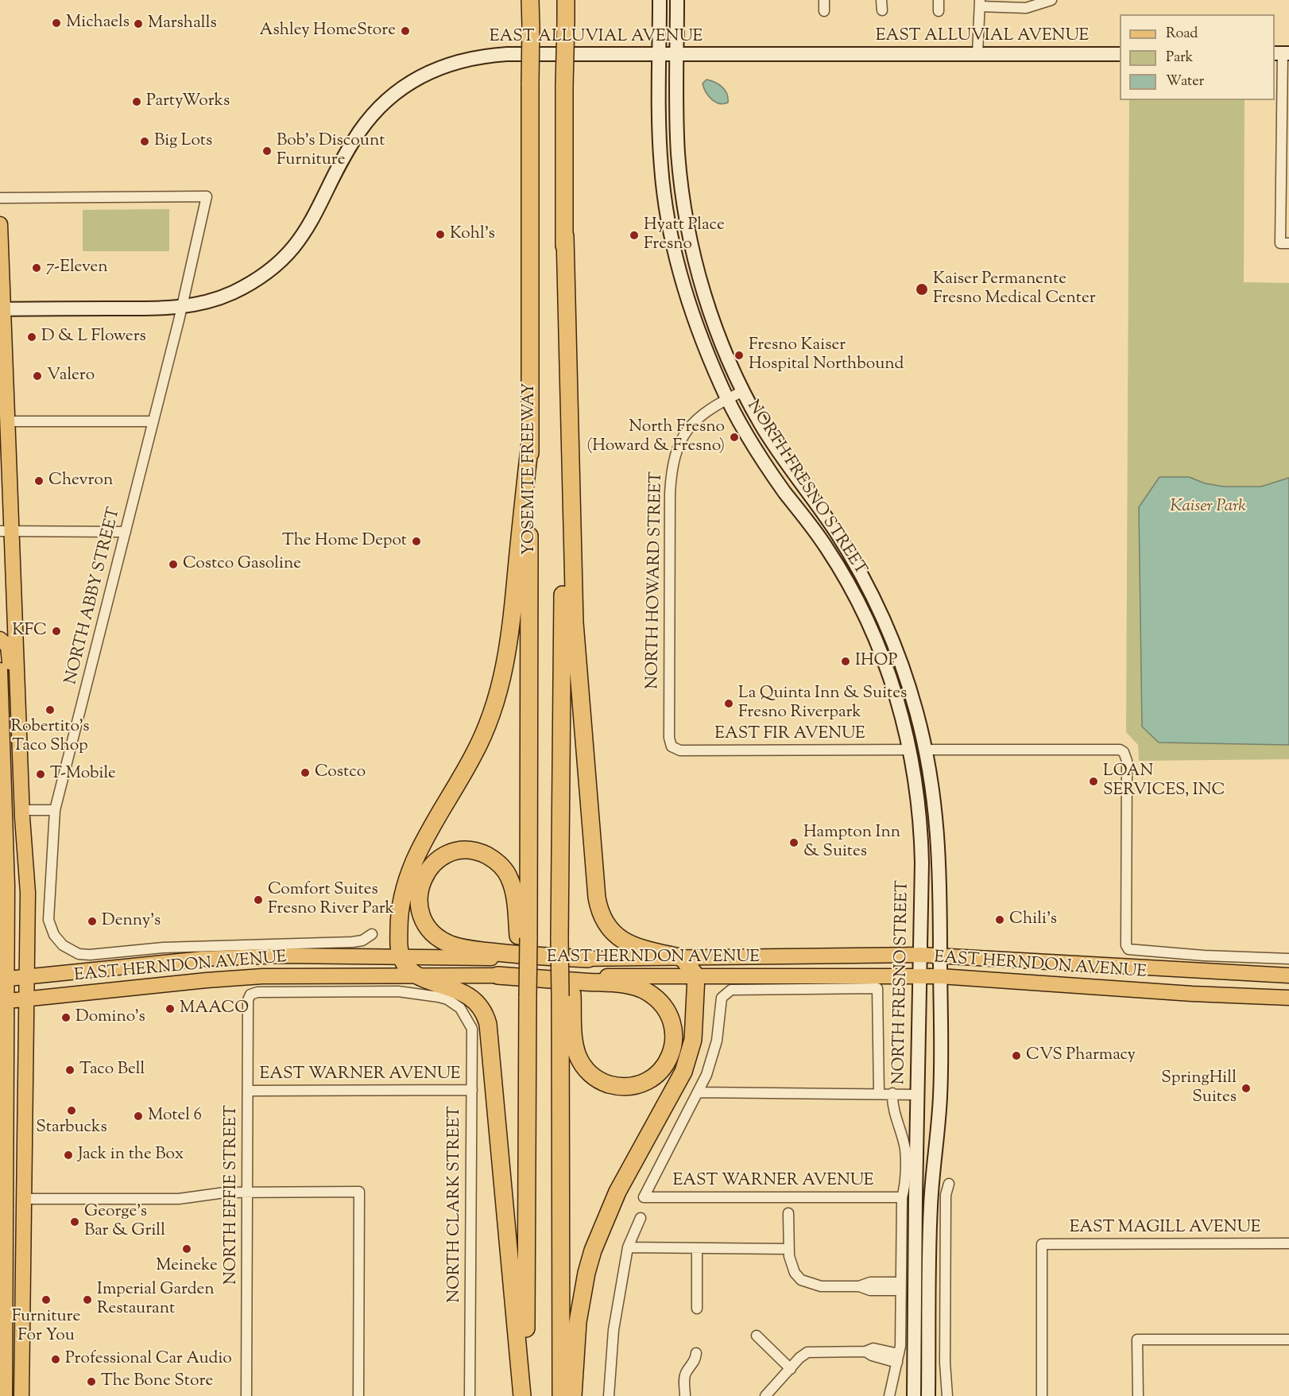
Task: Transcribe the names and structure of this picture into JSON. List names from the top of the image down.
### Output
{
  "streets": {
    "highway": ["YOSEMITE FREEWAY"],
    "main road": ["EAST ALLUVIAL AVENUE", "NORTH FRESNO STREET", "EAST HERNDON AVENUE"],
    "street": [
      "NORTH HOWARD STREET",
      "NORTH ABBY STREET",
      "EAST FIR AVENUE",
      "EAST WARNER AVENUE",
      "NORTH EFFIE STREET",
      "NORTH CLARK STREET",
      "EAST MAGILL AVENUE"
    ]
  },
  "crossings": [
    ["EAST ALLUVIAL AVENUE", "NORTH FRESNO STREET"],
    ["EAST ALLUVIAL AVENUE", "NORTH ABBY STREET"],
    ["NORTH FRESNO STREET", "NORTH HOWARD STREET"],
    ["NORTH FRESNO STREET", "EAST FIR AVENUE"],
    ["NORTH FRESNO STREET", "EAST HERNDON AVENUE"],
    ["NORTH HOWARD STREET", "EAST FIR AVENUE"],
    ["EAST WARNER AVENUE", "NORTH EFFIE STREET"],
    ["EAST WARNER AVENUE", "NORTH CLARK STREET"],
    ["NORTH EFFIE STREET", "NORTH CLARK STREET"]
  ],
  "parks": ["Kaiser Park"],
  "places": [
    "Michaels",
    "Marshalls",
    "Ashley HomeStore",
    "PartyWorks",
    "Big Lots",
    "Bob's Discount Furniture",
    "Kohl's",
    "Hyatt Place Fresno",
    "7-Eleven",
    "Kaiser Permanente Fresno Medical Center",
    "D & L Flowers",
    "Fresno Kaiser Hospital Northbound",
    "Valero",
    "North Fresno (Howard & Fresno)",
    "Chevron",
    "The Home Depot",
    "Costco Gasoline",
    "KFC",
    "IHOP",
    "La Quinta Inn & Suites Fresno Riverpark",
    "Robertito's Taco Shop",
    "Costco",
    "T-Mobile",
    "LOAN SERVICES, INC",
    "Hampton Inn & Suites",
    "Comfort Suites Fresno River Park",
    "Chili's",
    "Denny's",
    "MAACO",
    "Domino's",
    "CVS Pharmacy",
    "Taco Bell",
    "SpringHill Suites",
    "Starbucks",
    "Motel 6",
    "Jack in the Box",
    "George's Bar & Grill",
    "Meineke",
    "Furniture For You",
    "Imperial Garden Restaurant",
    "Professional Car Audio",
    "The Bone Store"
  ],
  "legend": ["Road", "Park", "Water"]
}
